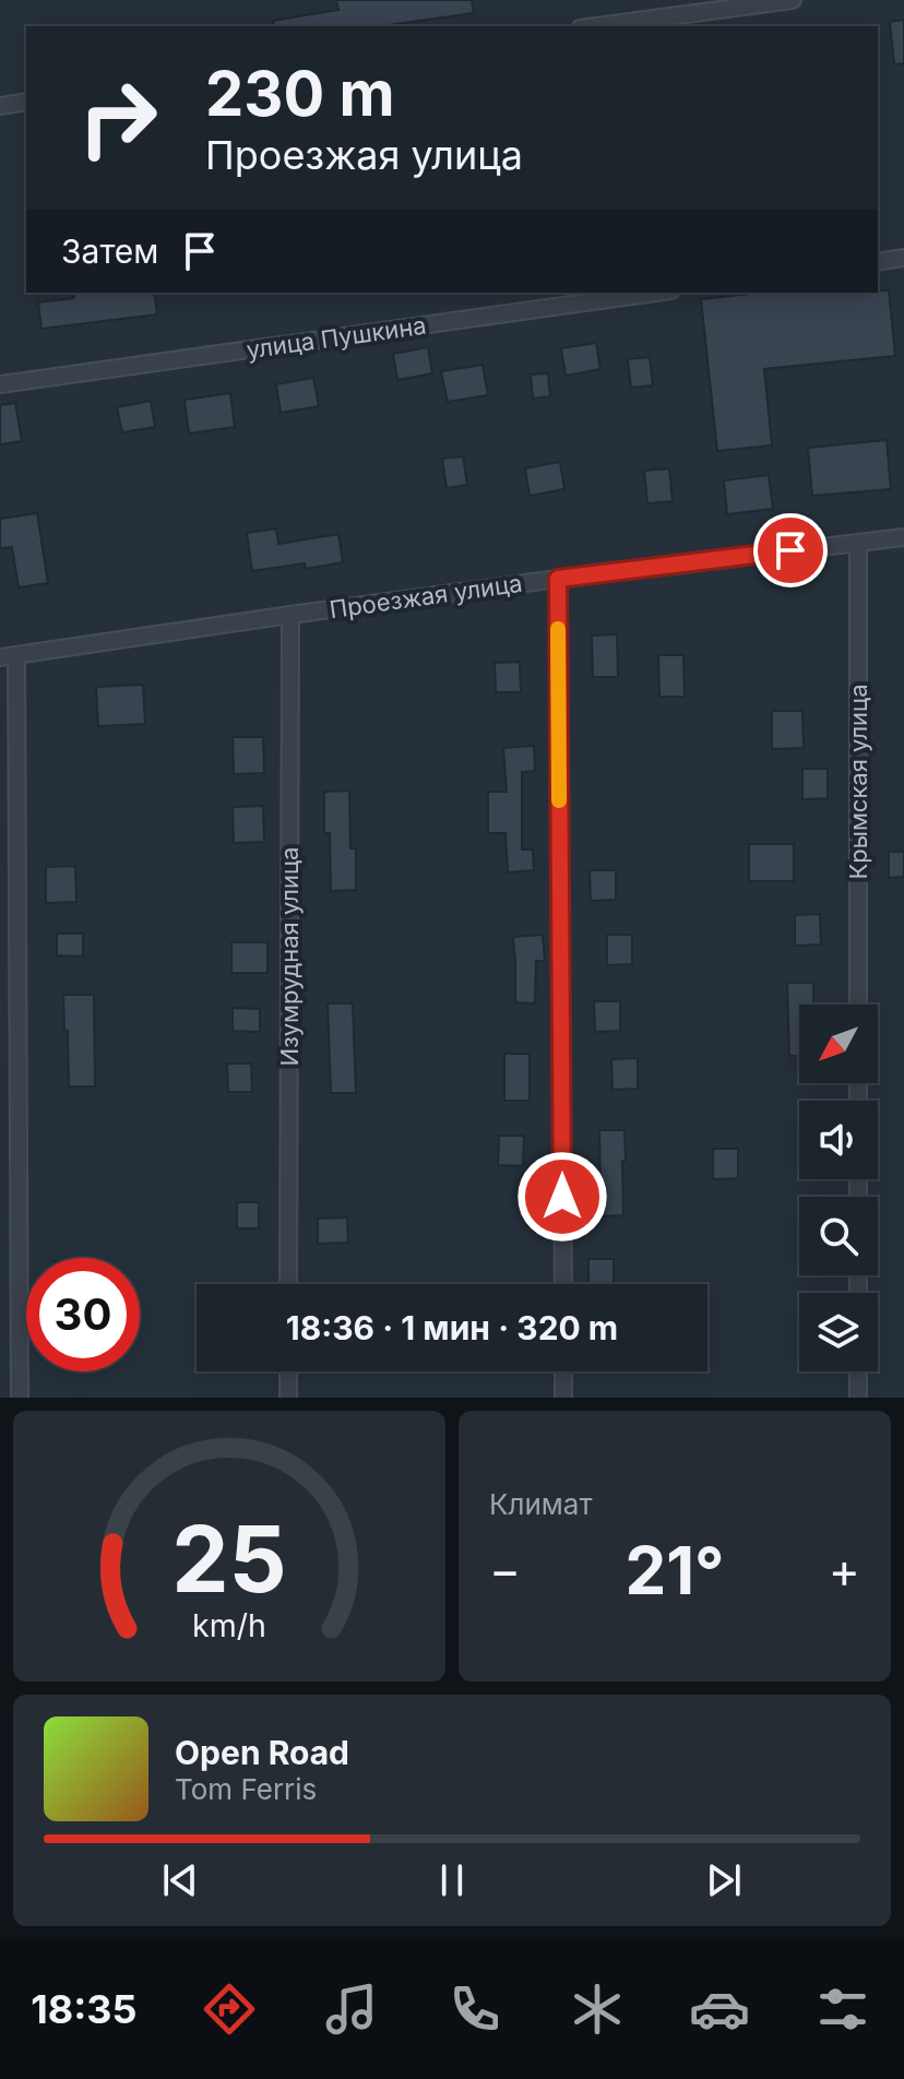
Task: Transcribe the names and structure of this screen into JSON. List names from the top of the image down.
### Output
{
  "streets": {
    "street": [
      "улица Пушкина",
      "Проезжая улица",
      "Крымская улица",
      "Изумрудная улица"
    ]
  },
  "crossings": [
    ["Проезжая улица", "Крымская улица"],
    ["Проезжая улица", "Изумрудная улица"]
  ],
  "north": "bottom left",
  "page": {
    "turn": ["230 m", "Проезжая улица"],
    "then": "Затем",
    "limit": "30",
    "trip": "18:36 · 1 мин · 320 m",
    "tile": "Климат",
    "heat": ["−", "21°", "+"],
    "song": ["Open Road", "Tom Ferris"],
    "tabs": "18:35",
    "gauge": ["25", "km/h"]
  }
}
